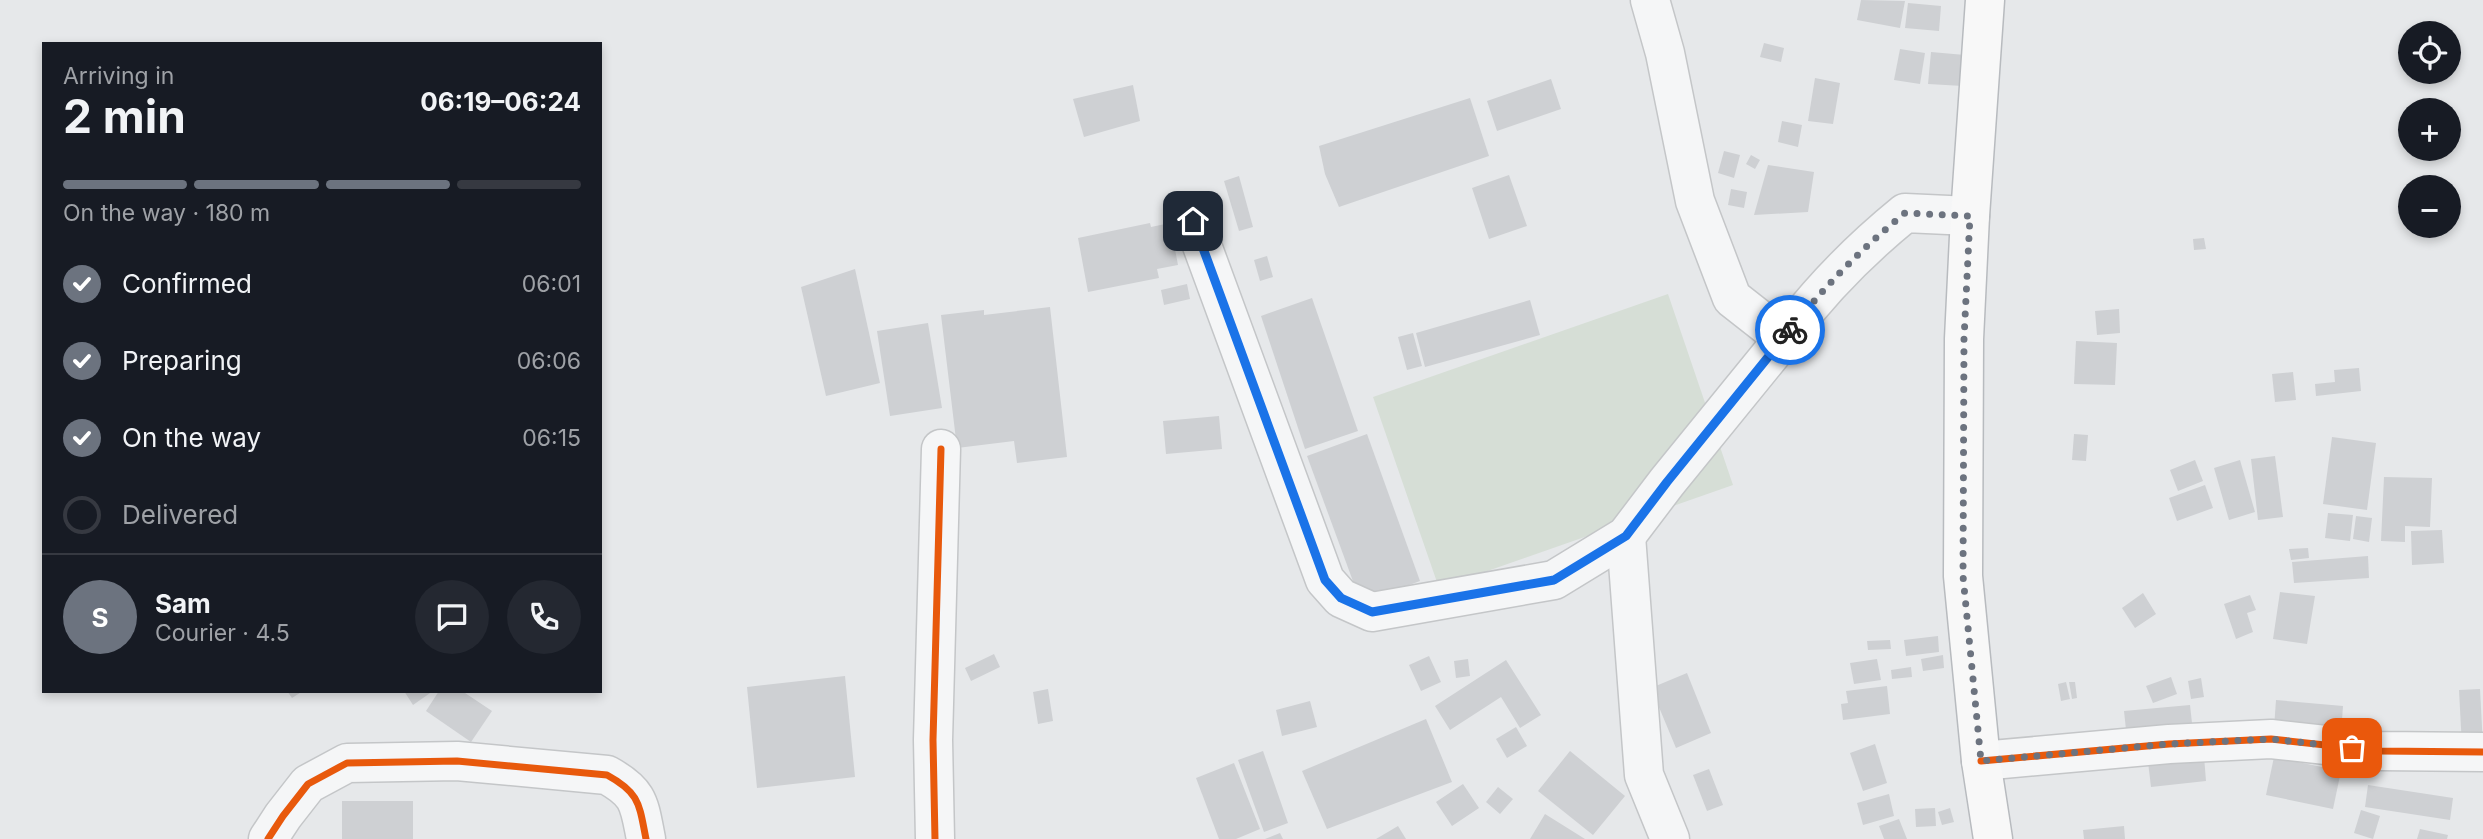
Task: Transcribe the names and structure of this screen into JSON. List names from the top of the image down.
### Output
{
  "page": {
    "map_buttons": ["+", "−"],
    "heading": ["2 min", "Arriving in", "06:19–06:24"],
    "panel": ["Sam", "Courier · 4.5"],
    "bar": "On the way · 180 m",
    "list": [
      ["Confirmed", "06:01"],
      ["Preparing", "06:06"],
      ["On the way", "06:15"],
      "Delivered"
    ],
    "round": "S"
  }
}
